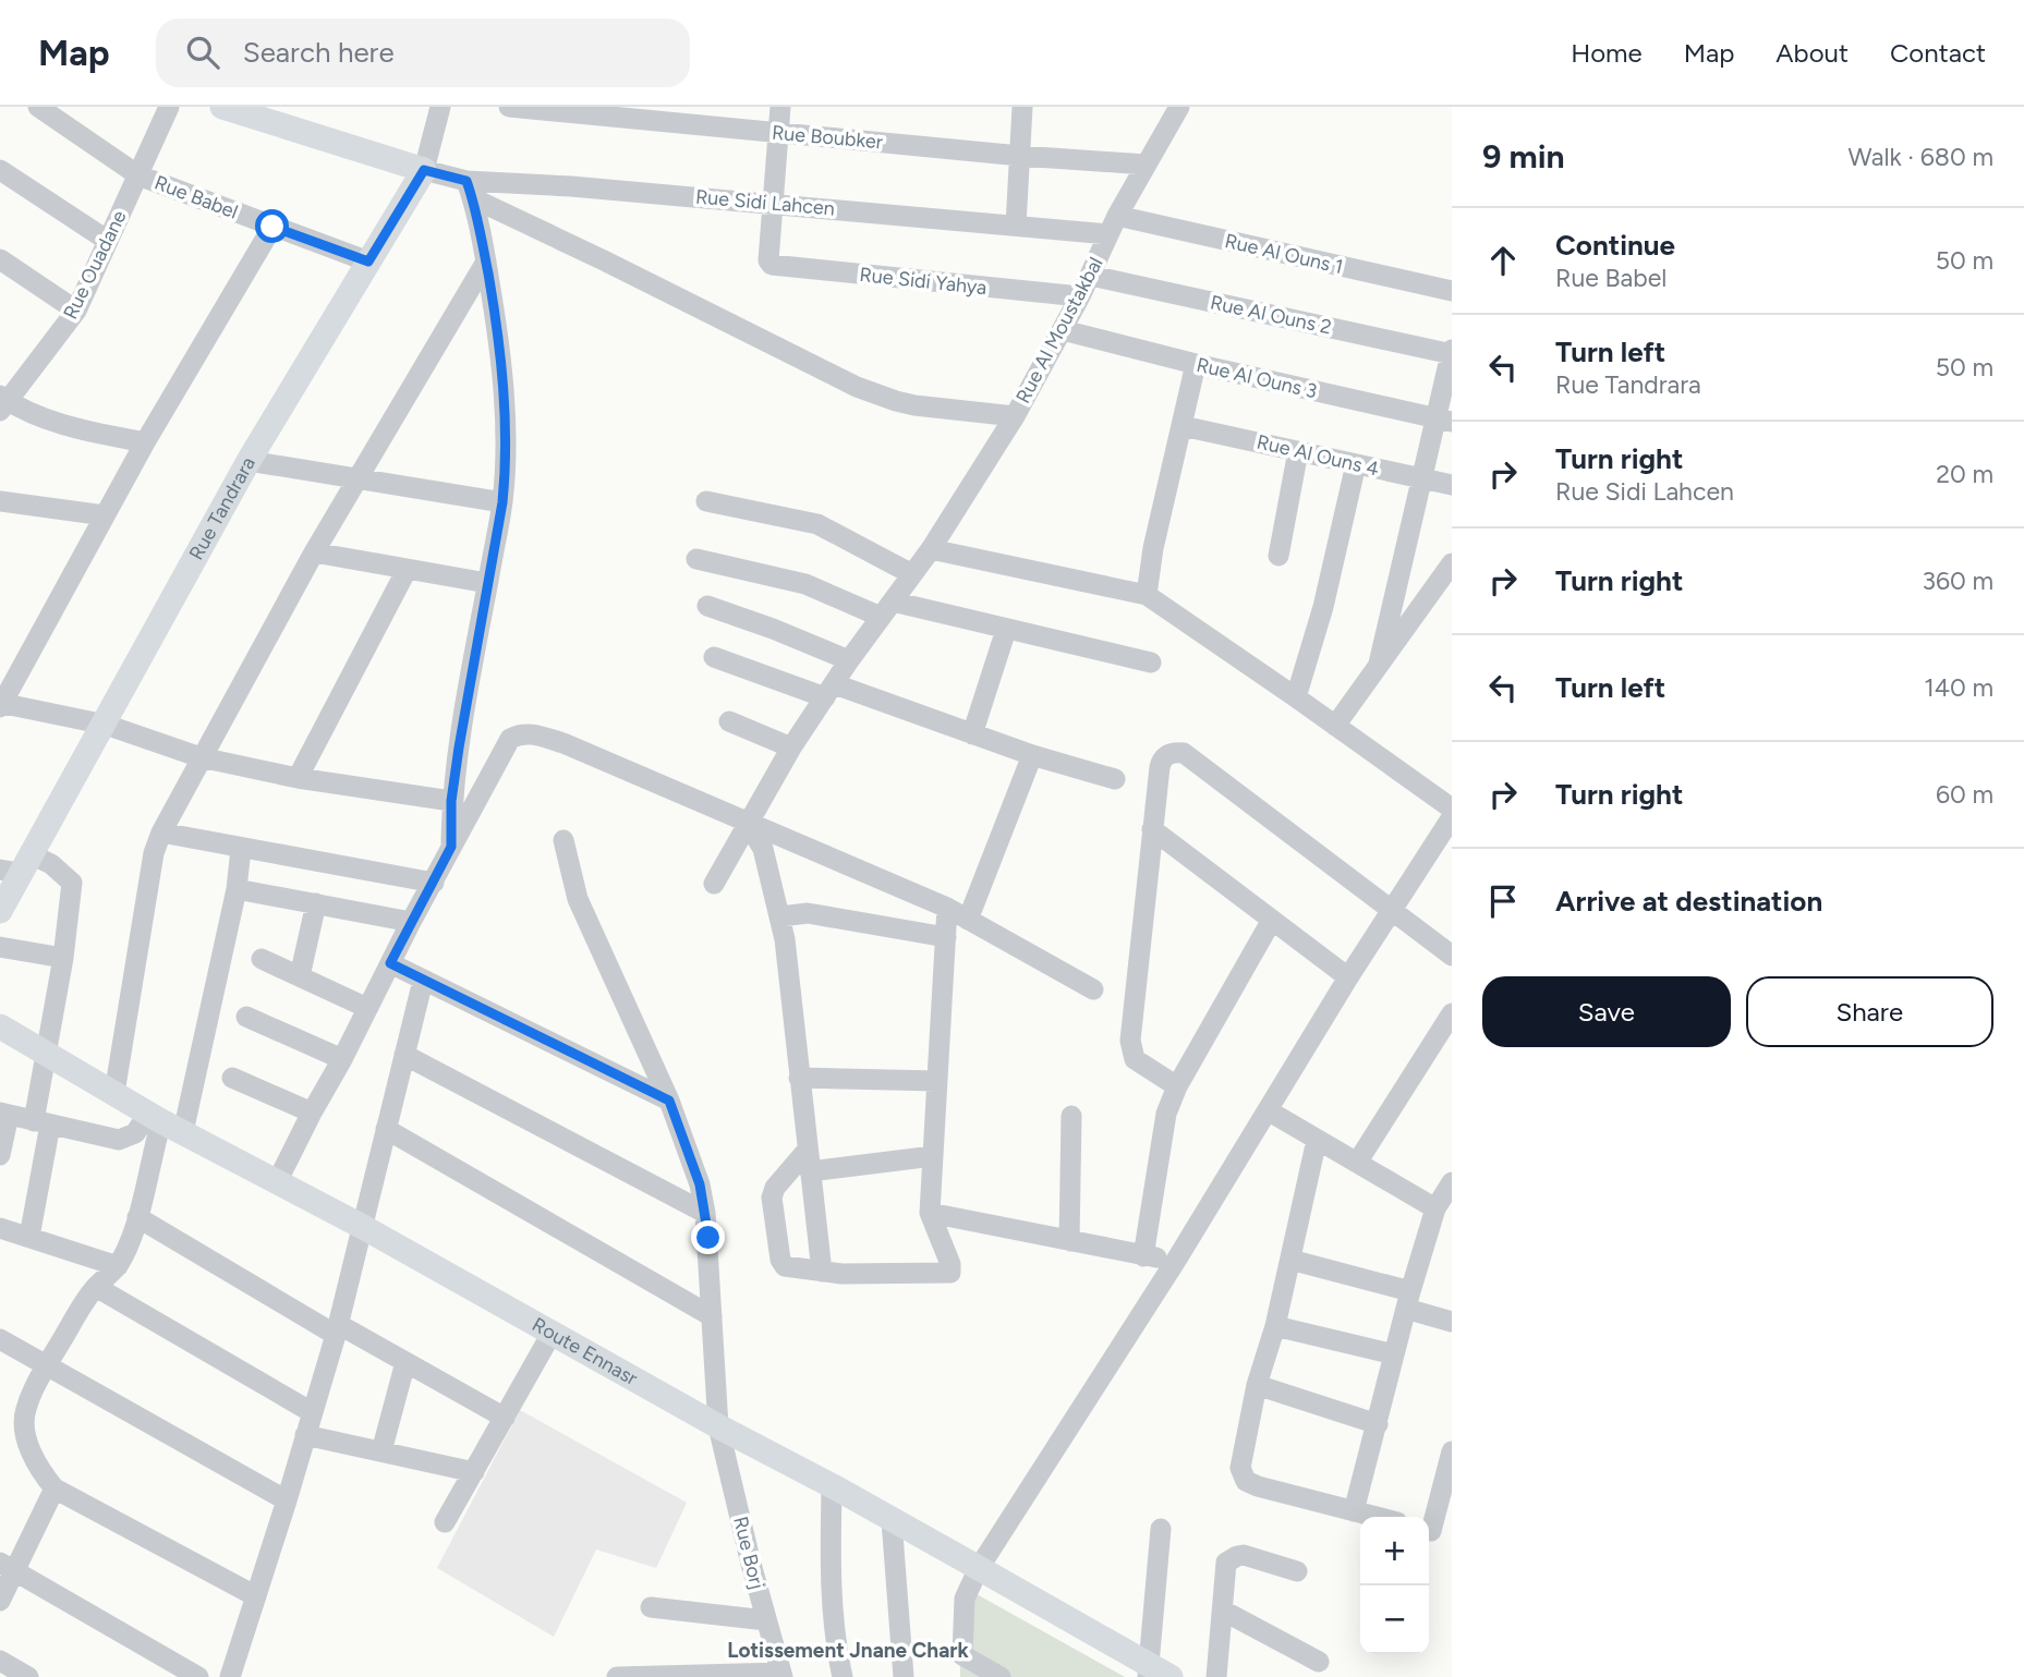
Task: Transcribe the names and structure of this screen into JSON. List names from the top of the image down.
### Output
{
  "streets": {
    "main road": ["Rue Tandrara", "Route Ennasr"],
    "street": [
      "Rue Boubker",
      "Rue Babel",
      "Rue Sidi Lahcen",
      "Rue Al Ouns 1",
      "Rue Ouadane",
      "Rue Sidi Yahya",
      "Rue Al Ouns 2",
      "Rue Al Moustakbal",
      "Rue Al Ouns 3",
      "Rue Al Ouns 4",
      "Rue Borj"
    ]
  },
  "crossings": [
    ["Rue Boubker", "Rue Al Moustakbal"],
    ["Rue Babel", "Rue Ouadane"],
    ["Rue Babel", "Rue Tandrara"],
    ["Rue Sidi Lahcen", "Rue Al Ouns 1"],
    ["Rue Sidi Lahcen", "Rue Sidi Yahya"],
    ["Rue Sidi Lahcen", "Rue Al Moustakbal"],
    ["Rue Sidi Lahcen", "Rue Tandrara"],
    ["Rue Al Ouns 1", "Rue Al Moustakbal"],
    ["Rue Sidi Yahya", "Rue Al Moustakbal"],
    ["Rue Al Ouns 2", "Rue Al Moustakbal"],
    ["Rue Al Moustakbal", "Rue Al Ouns 3"],
    ["Route Ennasr", "Rue Borj"]
  ],
  "districts": ["Lotissement Jnane Chark"],
  "page": {
    "header": "Map",
    "search": "Search here",
    "nav": [
      "Home",
      "Map",
      "About",
      "Contact"
    ],
    "heading": ["9 min", "Walk · 680 m"],
    "list": [
      ["Continue", "Rue Babel", "50 m"],
      ["Turn left", "Rue Tandrara", "50 m"],
      ["Turn right", "Rue Sidi Lahcen", "20 m"],
      ["Turn right", "360 m"],
      ["Turn left", "140 m"],
      ["Turn right", "60 m"],
      "Arrive at destination"
    ],
    "buttons": ["Save", "Share"],
    "map_buttons": ["+", "−"]
  }
}
